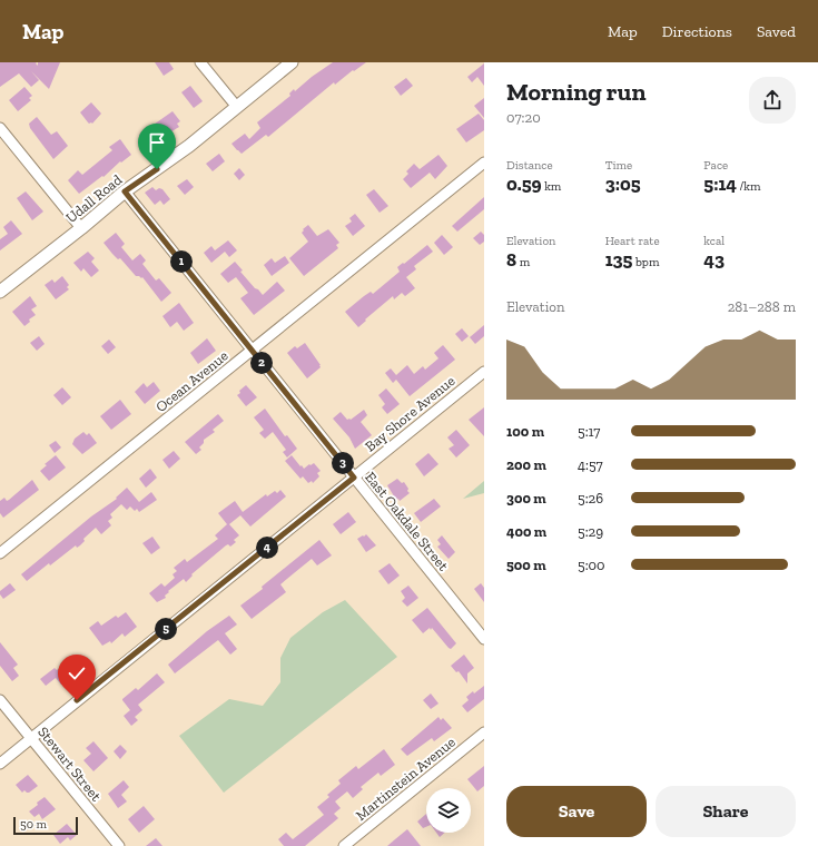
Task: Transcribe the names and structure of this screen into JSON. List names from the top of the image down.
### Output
{
  "streets": {
    "street": [
      "Udall Road",
      "Ocean Avenue",
      "Bay Shore Avenue",
      "East Oakdale Street",
      "Stewart Street",
      "Martinstein Avenue"
    ]
  },
  "crossings": [
    ["Udall Road", "East Oakdale Street"],
    ["Ocean Avenue", "East Oakdale Street"],
    ["Bay Shore Avenue", "East Oakdale Street"],
    ["Bay Shore Avenue", "Stewart Street"]
  ],
  "scale_bar": "50 m",
  "page": {
    "header": "Map",
    "nav": ["Map", "Directions", "Saved"],
    "heading": ["Morning run", "07:20"],
    "stats": [
      ["Distance", "0.59 km"],
      ["Time", "3:05"],
      ["Pace", "5:14 /km"],
      ["Elevation", "8 m"],
      ["Heart rate", "135 bpm"],
      ["kcal", "43"]
    ],
    "pins": [
      "1",
      "2",
      "3",
      "4",
      "5"
    ],
    "chart": ["Elevation", "281–288 m"],
    "list": [
      {
        "name": "100 m",
        "note": "5:17"
      },
      {
        "name": "200 m",
        "note": "4:57"
      },
      {
        "name": "300 m",
        "note": "5:26"
      },
      {
        "name": "400 m",
        "note": "5:29"
      },
      {
        "name": "500 m",
        "note": "5:00"
      }
    ],
    "buttons": ["Save", "Share"],
    "scale": "50 m"
  }
}
